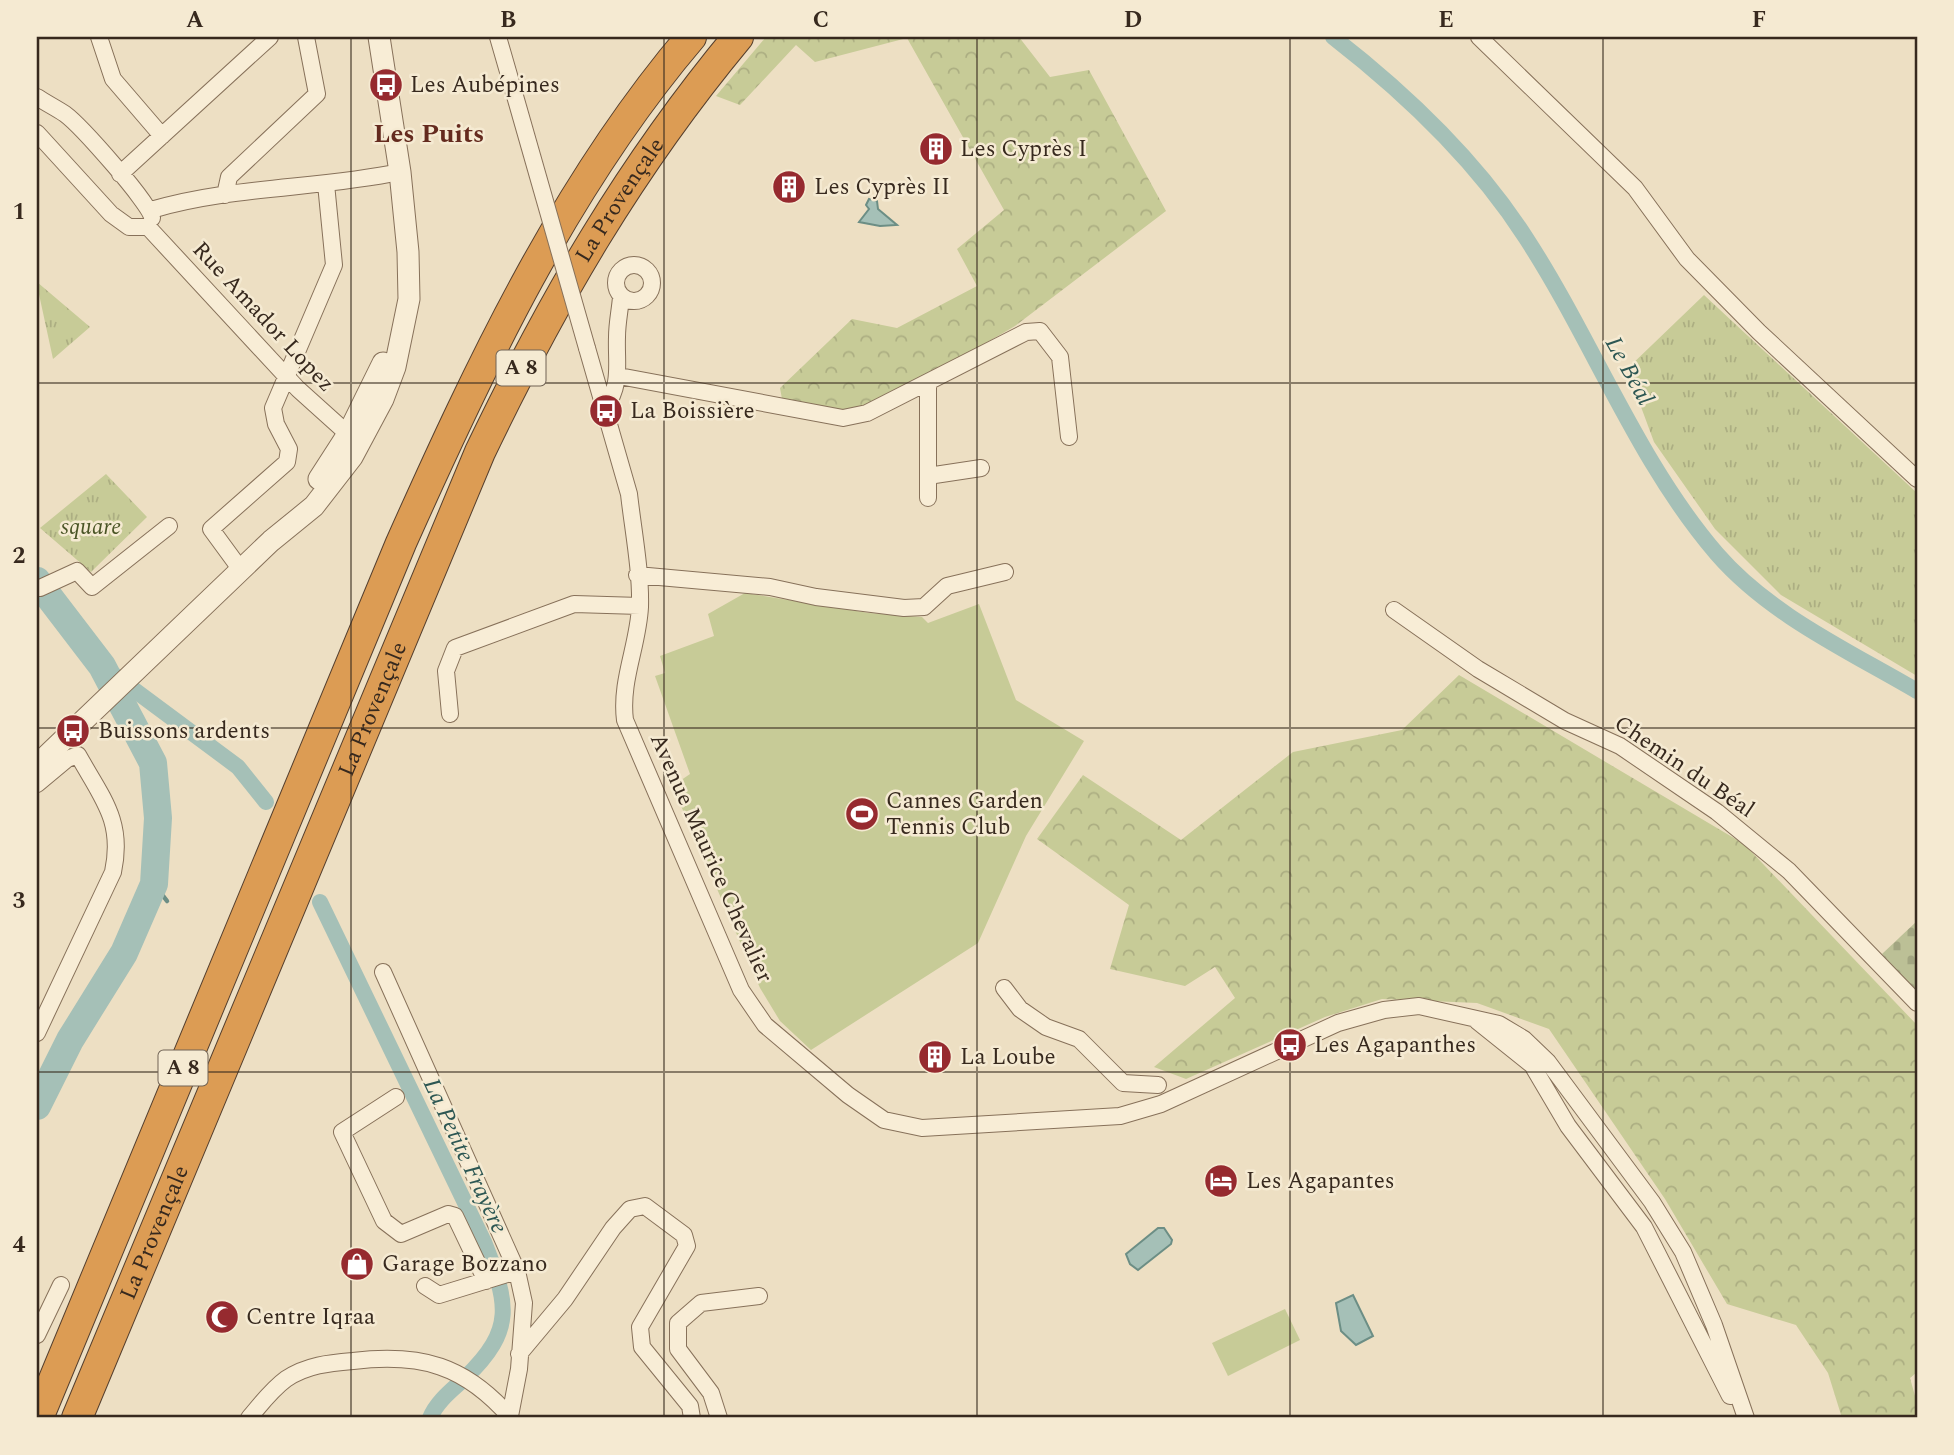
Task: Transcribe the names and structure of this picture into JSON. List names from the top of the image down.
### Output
{
  "streets": {
    "highway": ["La Provençale", "A 8"],
    "street": ["Rue Amador Lopez", "Chemin du Béal", "Avenue Maurice Chevalier"]
  },
  "districts": ["Les Puits"],
  "water": ["Le Béal", "La Petite Frayère"],
  "parks": ["square"],
  "places": {
    "bus stop": [
      "Les Aubépines",
      "La Boissière",
      "Buissons ardents",
      "Les Agapanthes"
    ],
    "building": ["Les Cyprès I", "Les Cyprès II", "La Loube"],
    "sports": ["Cannes Garden Tennis Club"],
    "hotel": ["Les Agapantes"],
    "shop": ["Garage Bozzano"],
    "mosque": ["Centre Iqraa"]
  },
  "grid": {
    "columns": [
      "A",
      "B",
      "C",
      "D",
      "E",
      "F"
    ],
    "rows": [
      "1",
      "2",
      "3",
      "4"
    ]
  }
}
